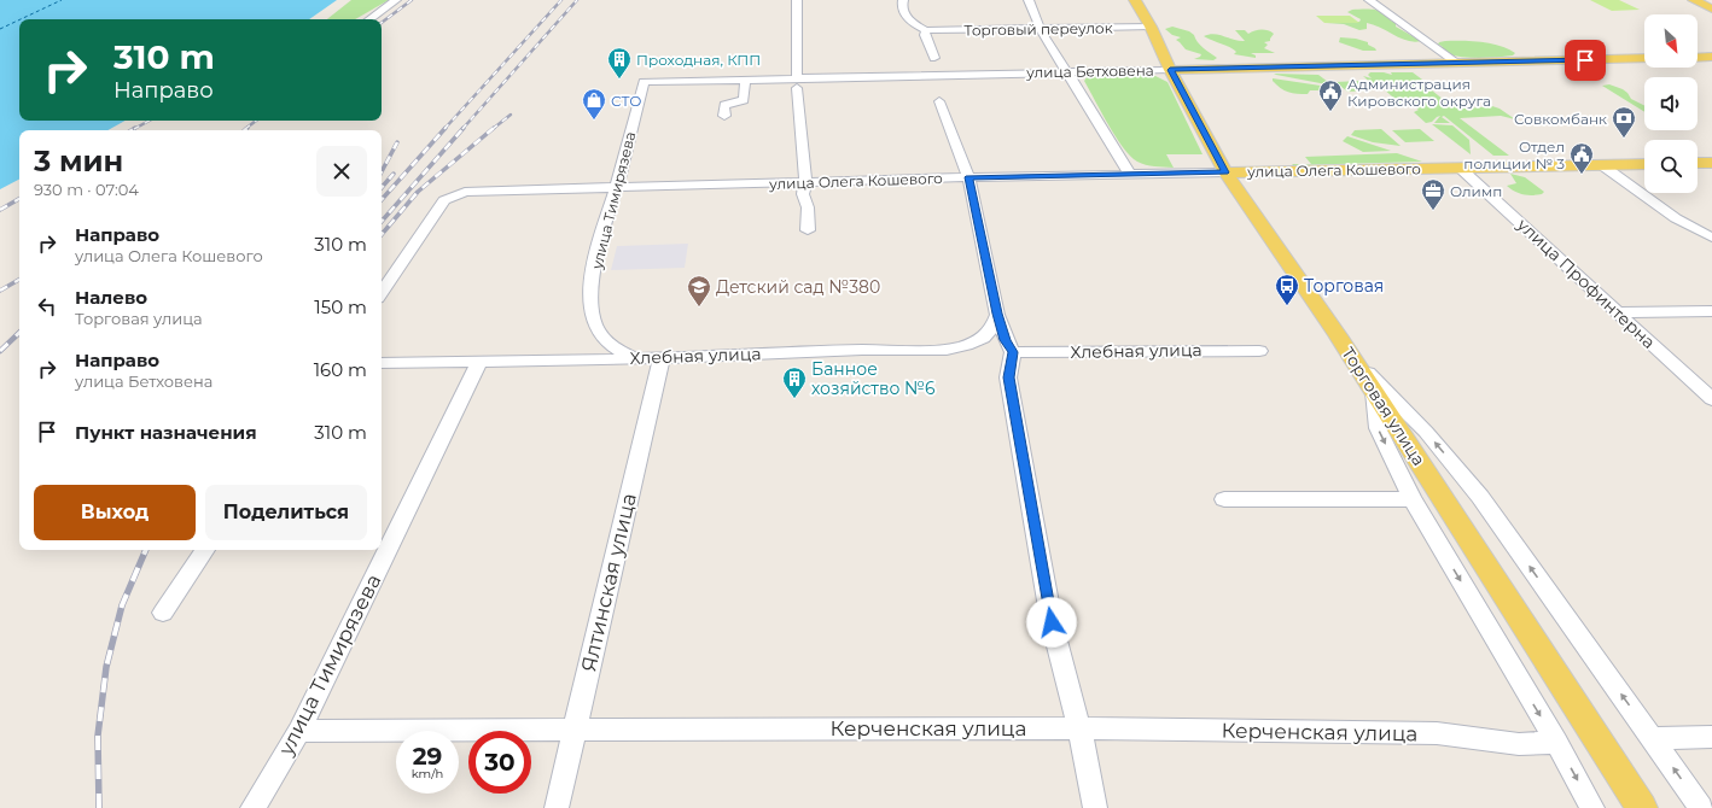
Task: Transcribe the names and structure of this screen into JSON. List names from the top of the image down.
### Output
{
  "streets": {
    "main road": ["улица Бетховена", "улица Олега Кошевого", "Торговая улица"],
    "street": [
      "Торговый переулок",
      "улица Тимирязева",
      "улица Профинтерна",
      "Хлебная улица",
      "Ялтинская улица",
      "Керченская улица"
    ]
  },
  "crossings": [
    ["Торговый переулок", "Торговая улица"],
    ["улица Бетховена", "улица Тимирязева"],
    ["улица Бетховена", "Торговая улица"],
    ["улица Олега Кошевого", "улица Тимирязева"],
    ["улица Олега Кошевого", "улица Профинтерна"],
    ["улица Олега Кошевого", "Торговая улица"],
    ["улица Тимирязева", "Хлебная улица"],
    ["улица Тимирязева", "Керченская улица"],
    ["Хлебная улица", "Ялтинская улица"],
    ["Ялтинская улица", "Керченская улица"]
  ],
  "places": {
    "building": ["Проходная, КПП", "Банное хозяйство №6"],
    "public building": ["Администрация Кировского округа", "Отдел полиции № 3"],
    "shop": ["СТО"],
    "bank": ["Совкомбанк"],
    "office": ["Олимп"],
    "bus stop": ["Торговая"],
    "school or university": ["Детский сад №380"]
  },
  "north": "bottom right",
  "page": {
    "turn": ["310 m", "Направо"],
    "heading": ["3 мин", "930 m · 07:04"],
    "list": [
      {
        "name": "Направо",
        "note": "улица Олега Кошевого",
        "value": "310 m"
      },
      {
        "name": "Налево",
        "note": "Торговая улица",
        "value": "150 m"
      },
      {
        "name": "Направо",
        "note": "улица Бетховена",
        "value": "160 m"
      },
      {
        "name": "Пункт назначения",
        "value": "310 m"
      }
    ],
    "buttons": ["Выход", "Поделиться"],
    "speed": "29 km/h",
    "limit": "30"
  }
}
